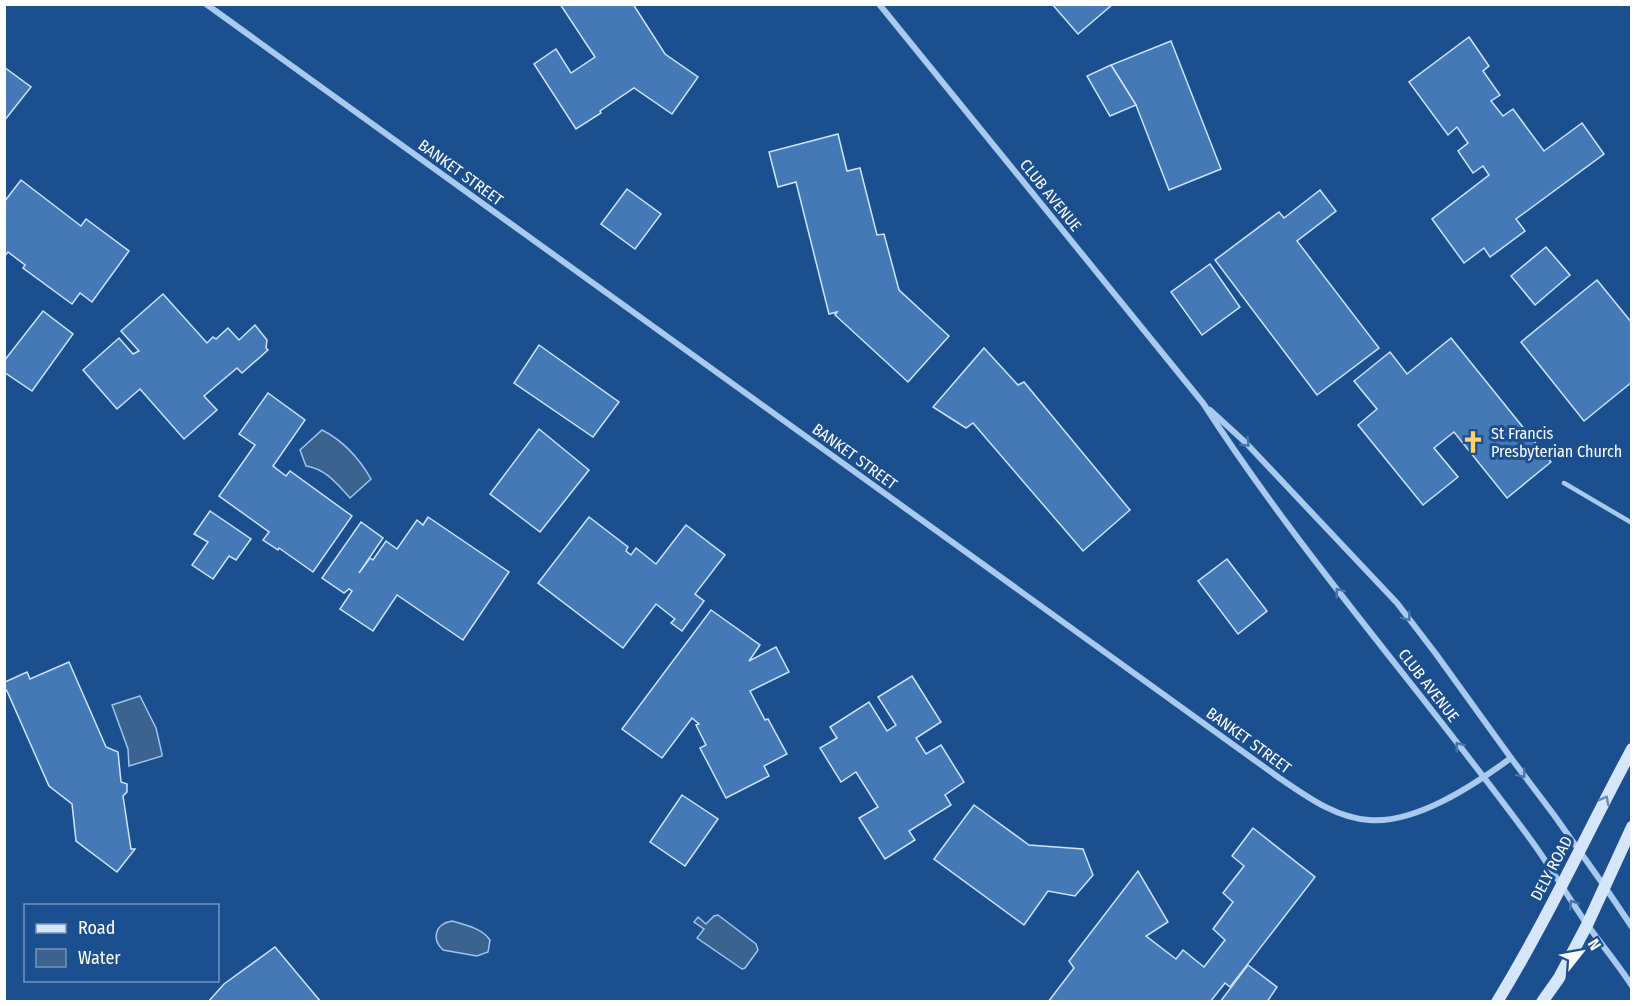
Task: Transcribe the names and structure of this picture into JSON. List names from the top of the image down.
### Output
{
  "streets": {
    "street": ["BANKET STREET", "CLUB AVENUE", "DELY ROAD"]
  },
  "crossings": [
    ["BANKET STREET", "CLUB AVENUE"],
    ["CLUB AVENUE", "DELY ROAD"]
  ],
  "places": {
    "church": ["St Francis Presbyterian Church"]
  },
  "legend": ["Road", "Water"],
  "north": "top right"
}
